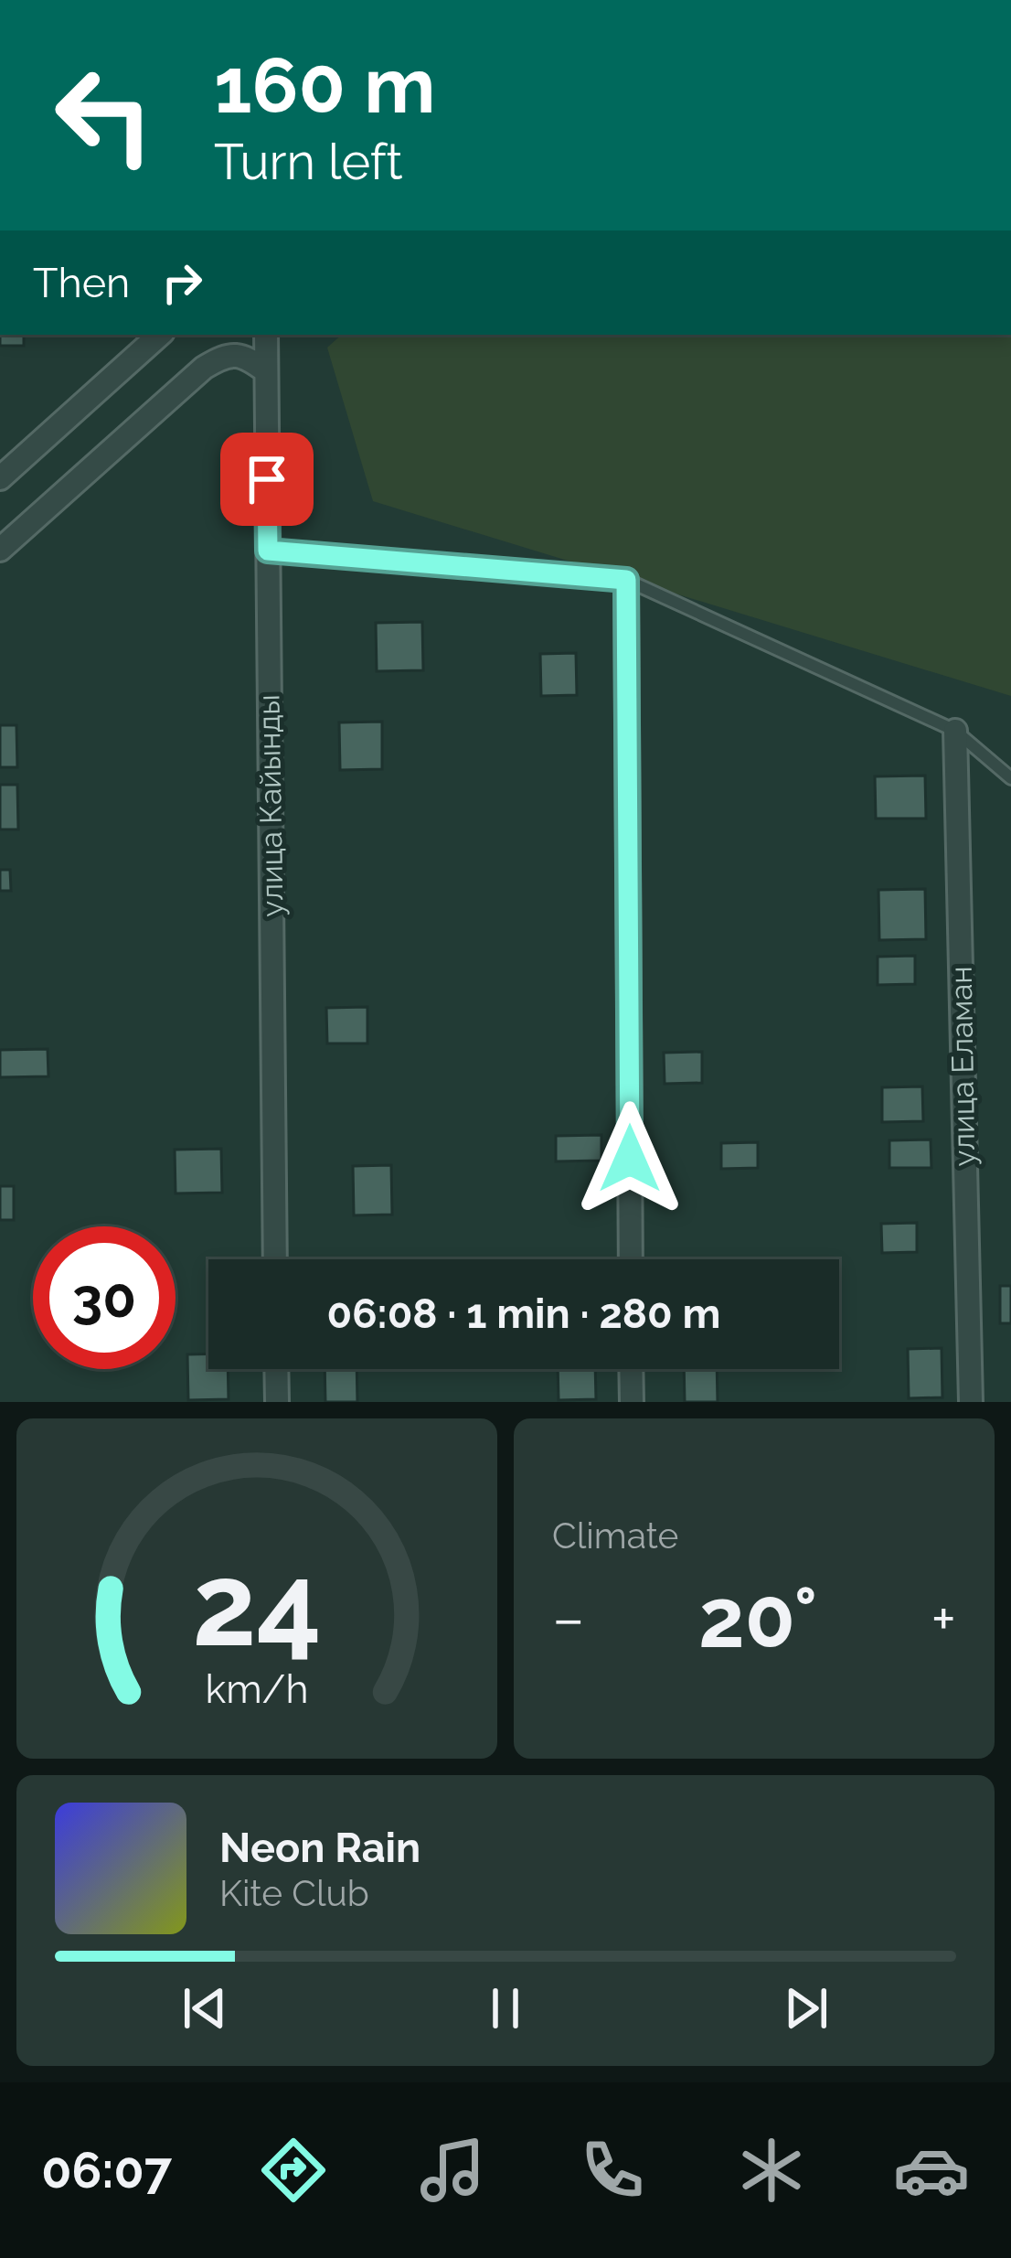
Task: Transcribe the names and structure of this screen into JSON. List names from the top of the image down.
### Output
{
  "streets": {
    "street": ["улица Кайынды", "улица Еламан"]
  },
  "page": {
    "turn": ["160 m", "Turn left"],
    "then": "Then",
    "limit": "30",
    "trip": "06:08 · 1 min · 280 m",
    "tile": "Climate",
    "heat": ["−", "20°", "+"],
    "song": ["Neon Rain", "Kite Club"],
    "tabs": "06:07",
    "gauge": ["24", "km/h"]
  }
}
